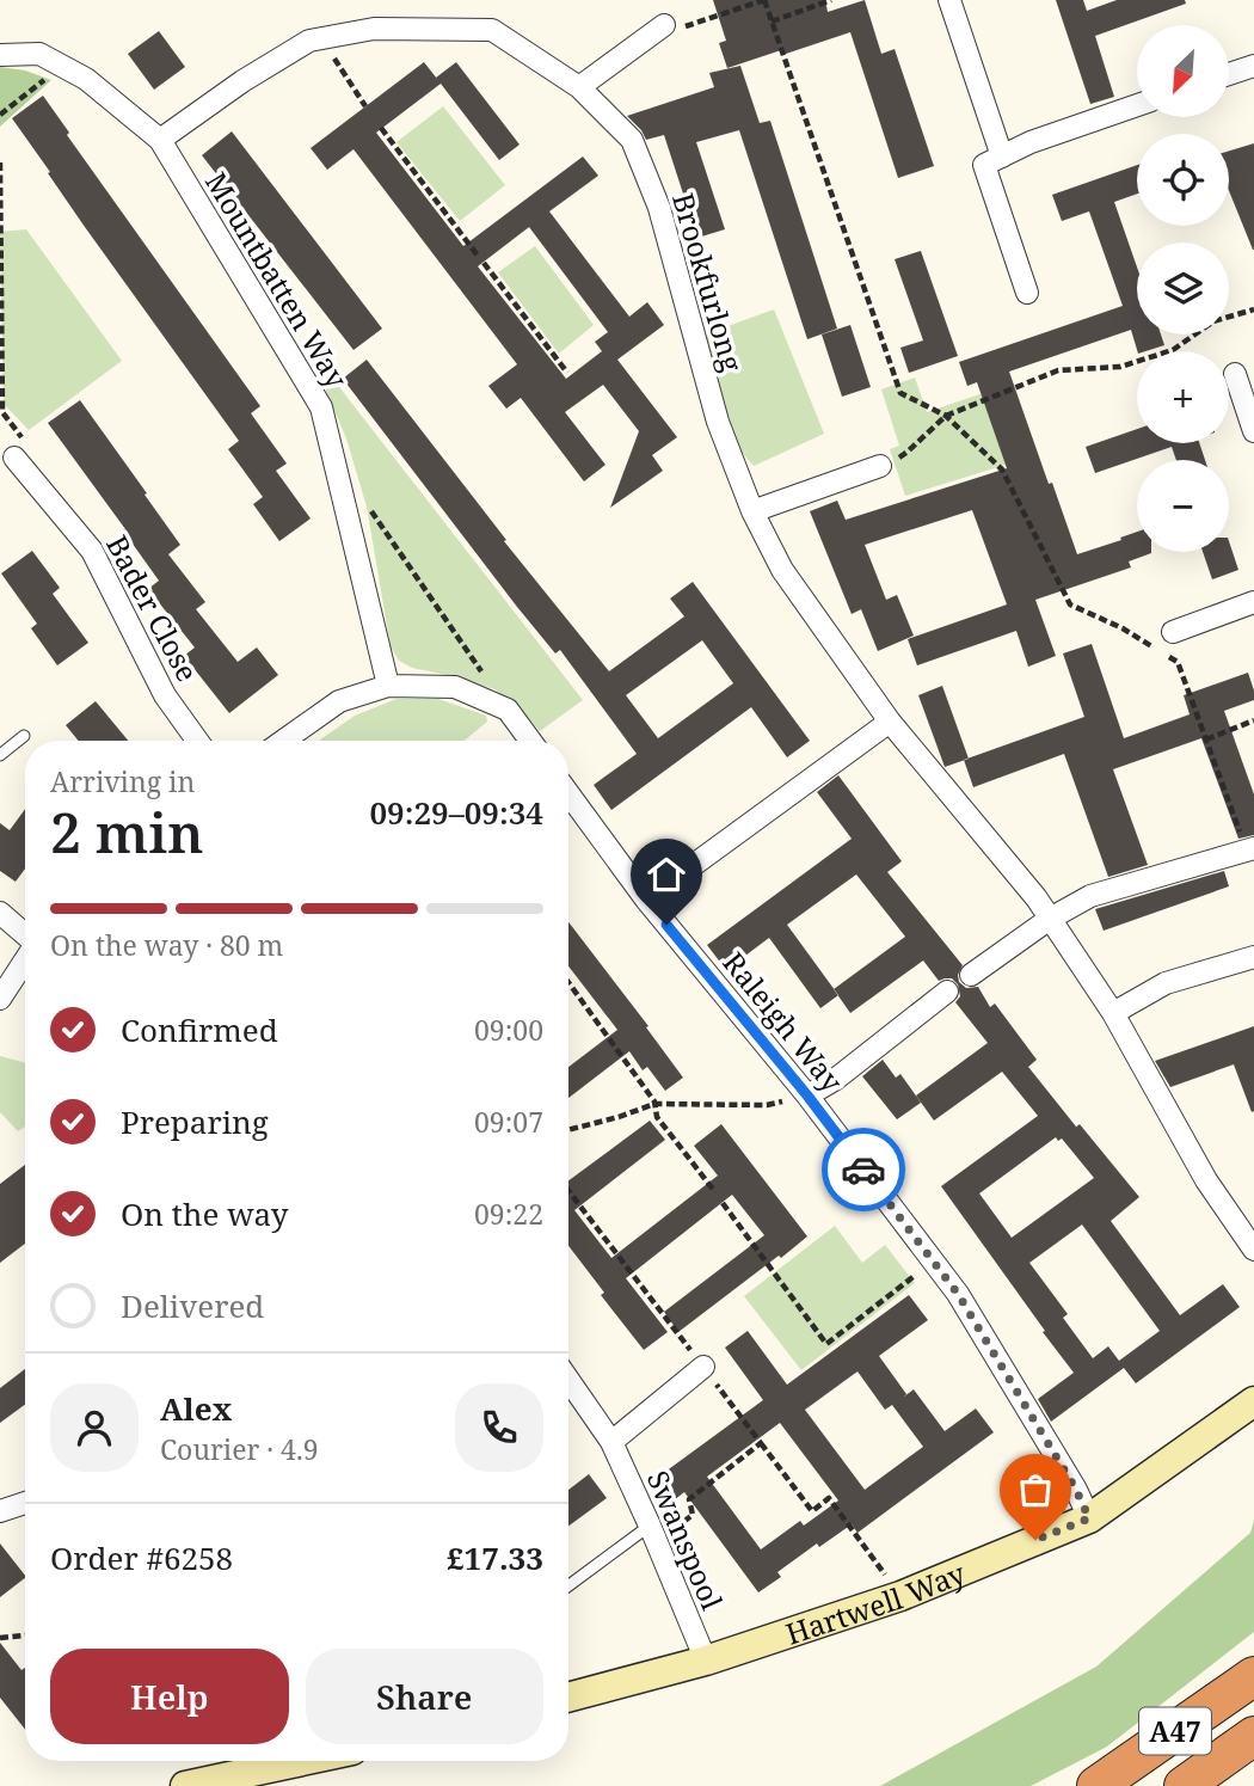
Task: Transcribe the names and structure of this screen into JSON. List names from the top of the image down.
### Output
{
  "streets": {
    "highway": ["A47"],
    "street": [
      "Mountbatten Way",
      "Brookfurlong",
      "Bader Close",
      "Raleigh Way",
      "Swanspool",
      "Hartwell Way"
    ]
  },
  "crossings": [
    ["Mountbatten Way", "Brookfurlong"],
    ["Raleigh Way", "Hartwell Way"],
    ["Swanspool", "Hartwell Way"]
  ],
  "north": "bottom left",
  "page": {
    "map_buttons": ["+", "−"],
    "heading": ["2 min", "Arriving in", "09:29–09:34"],
    "panel": [
      "Alex",
      "Courier · 4.9",
      "Order #6258",
      "£17.33"
    ],
    "bar": "On the way · 80 m",
    "list": [
      ["Confirmed", "09:00"],
      ["Preparing", "09:07"],
      ["On the way", "09:22"],
      "Delivered"
    ],
    "buttons": ["Help", "Share"]
  }
}
